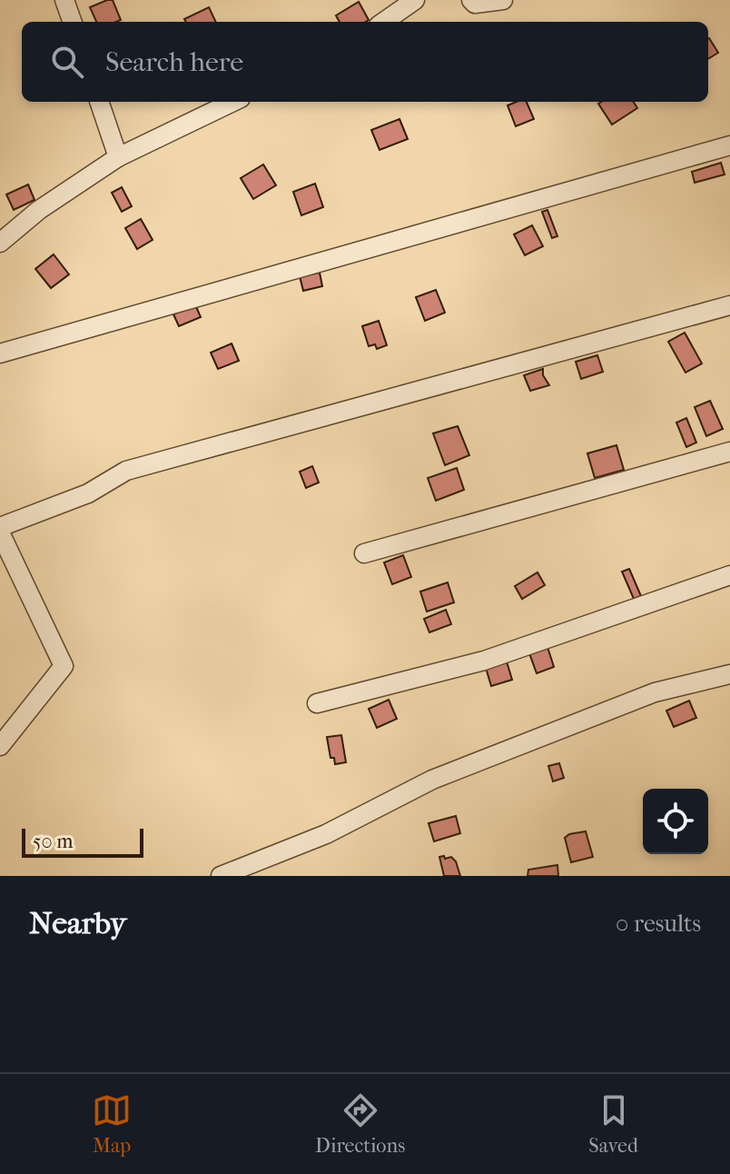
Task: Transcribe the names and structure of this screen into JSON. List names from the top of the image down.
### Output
{
  "scale_bar": "50 m",
  "page": {
    "search": "Search here",
    "scale": "50 m",
    "heading": ["Nearby", "0 results"],
    "nav": ["Map", "Directions", "Saved"]
  }
}
